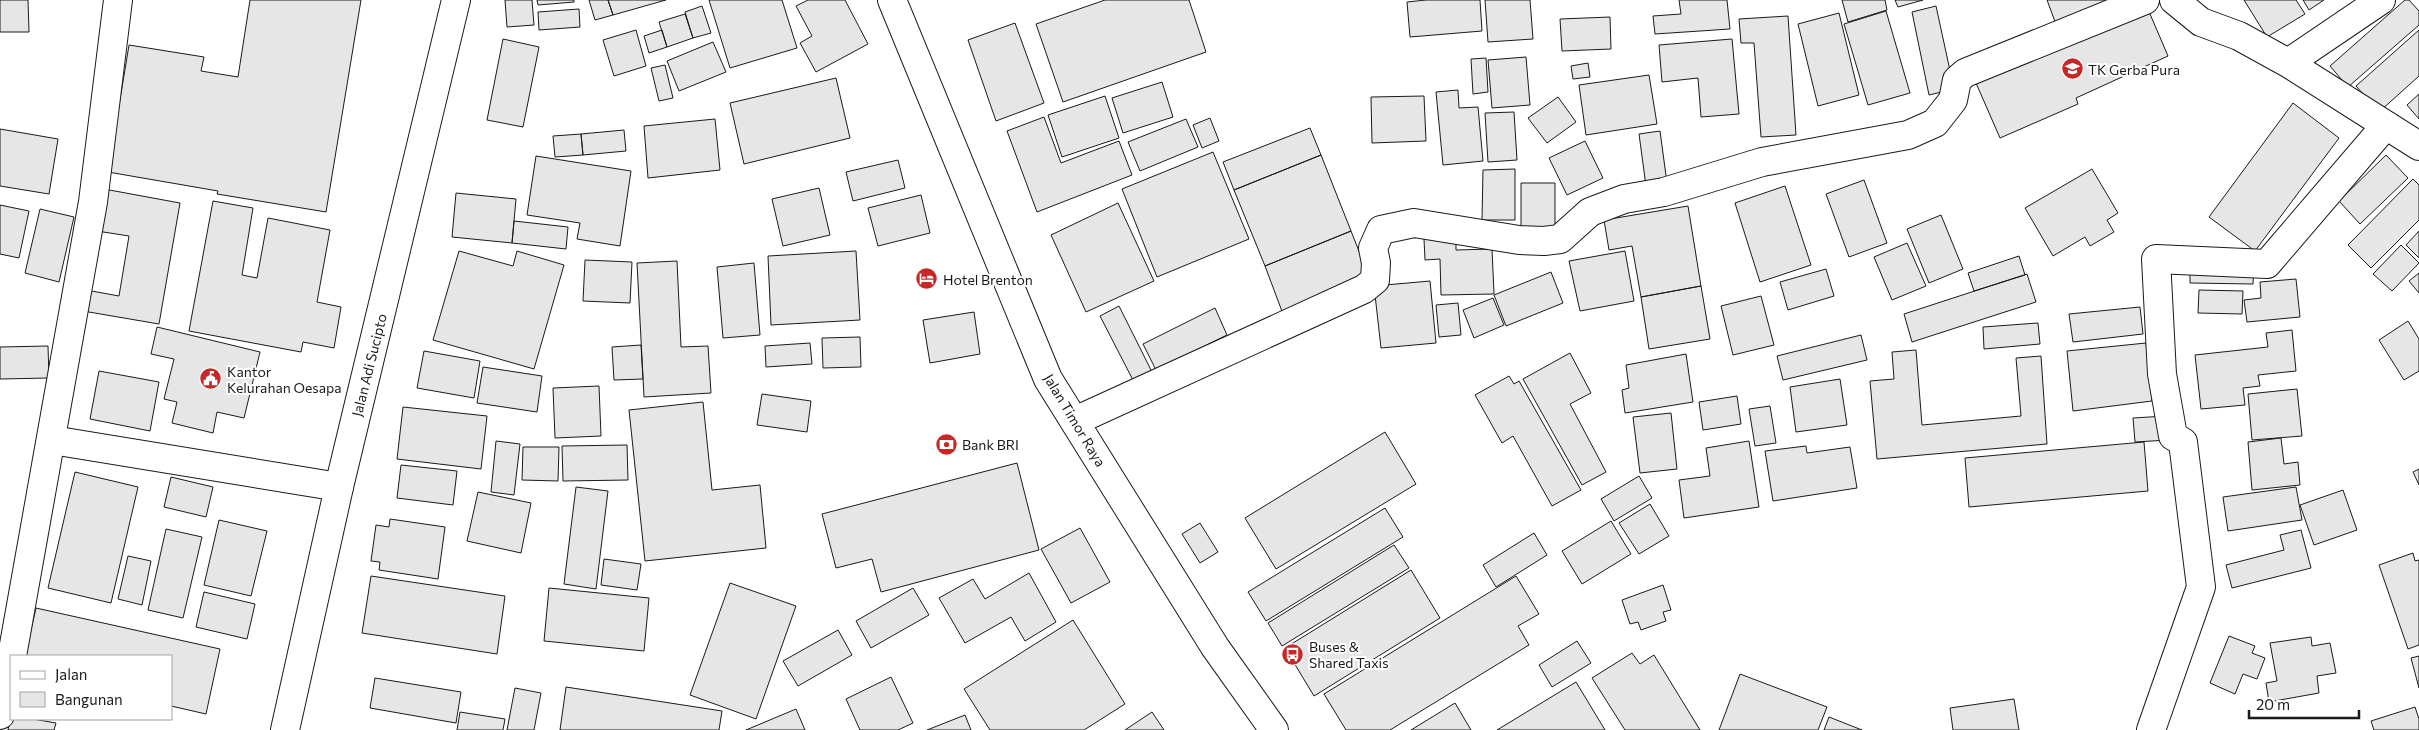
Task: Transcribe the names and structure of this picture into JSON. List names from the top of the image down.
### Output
{
  "streets": {
    "main road": ["Jalan Adi Sucipto", "Jalan Timor Raya"]
  },
  "places": {
    "school or university": ["TK Gerba Pura"],
    "hotel": ["Hotel Brenton"],
    "public building": ["Kantor Kelurahan Oesapa"],
    "bank": ["Bank BRI"],
    "bus stop": ["Buses & Shared Taxis"]
  },
  "legend": ["Jalan", "Bangunan"],
  "scale_bar": "20 m"
}
